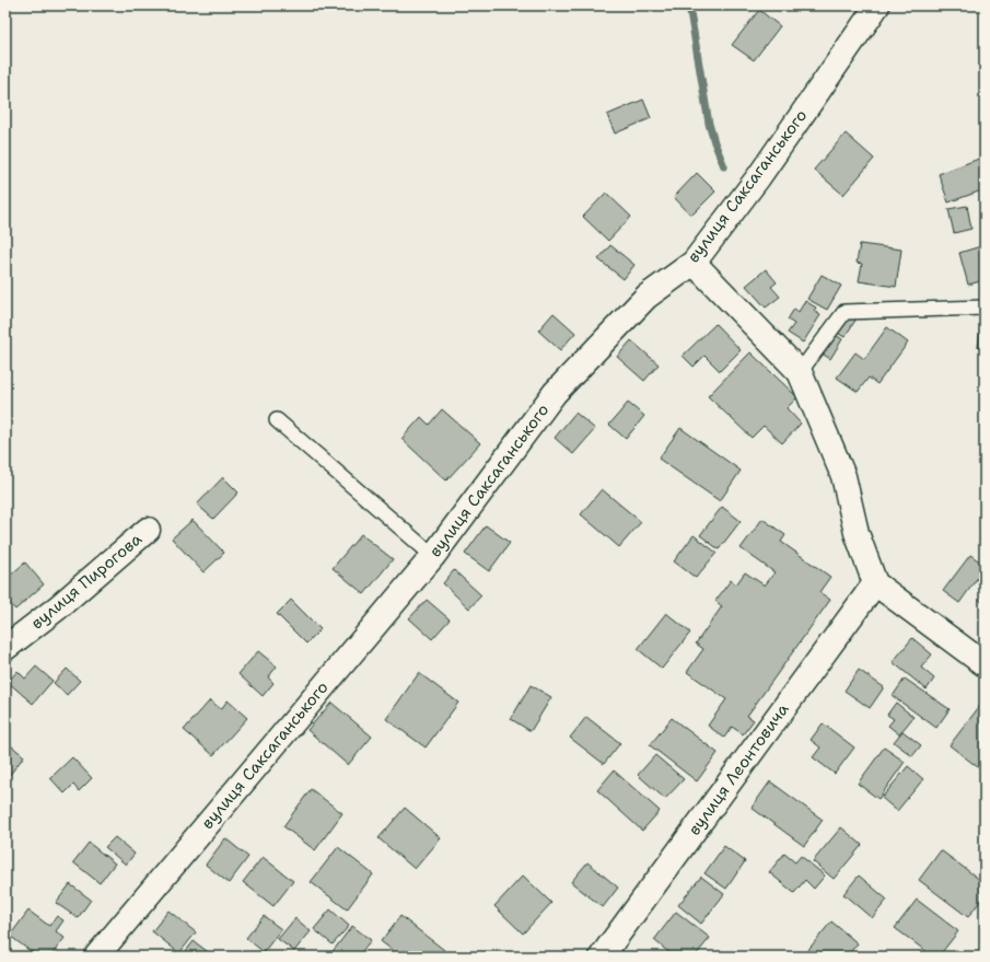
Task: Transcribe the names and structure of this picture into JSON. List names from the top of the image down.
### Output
{
  "streets": {
    "street": ["вулиця Саксаганського", "вулиця Пирогова", "вулиця Леонтовича"]
  }
}
